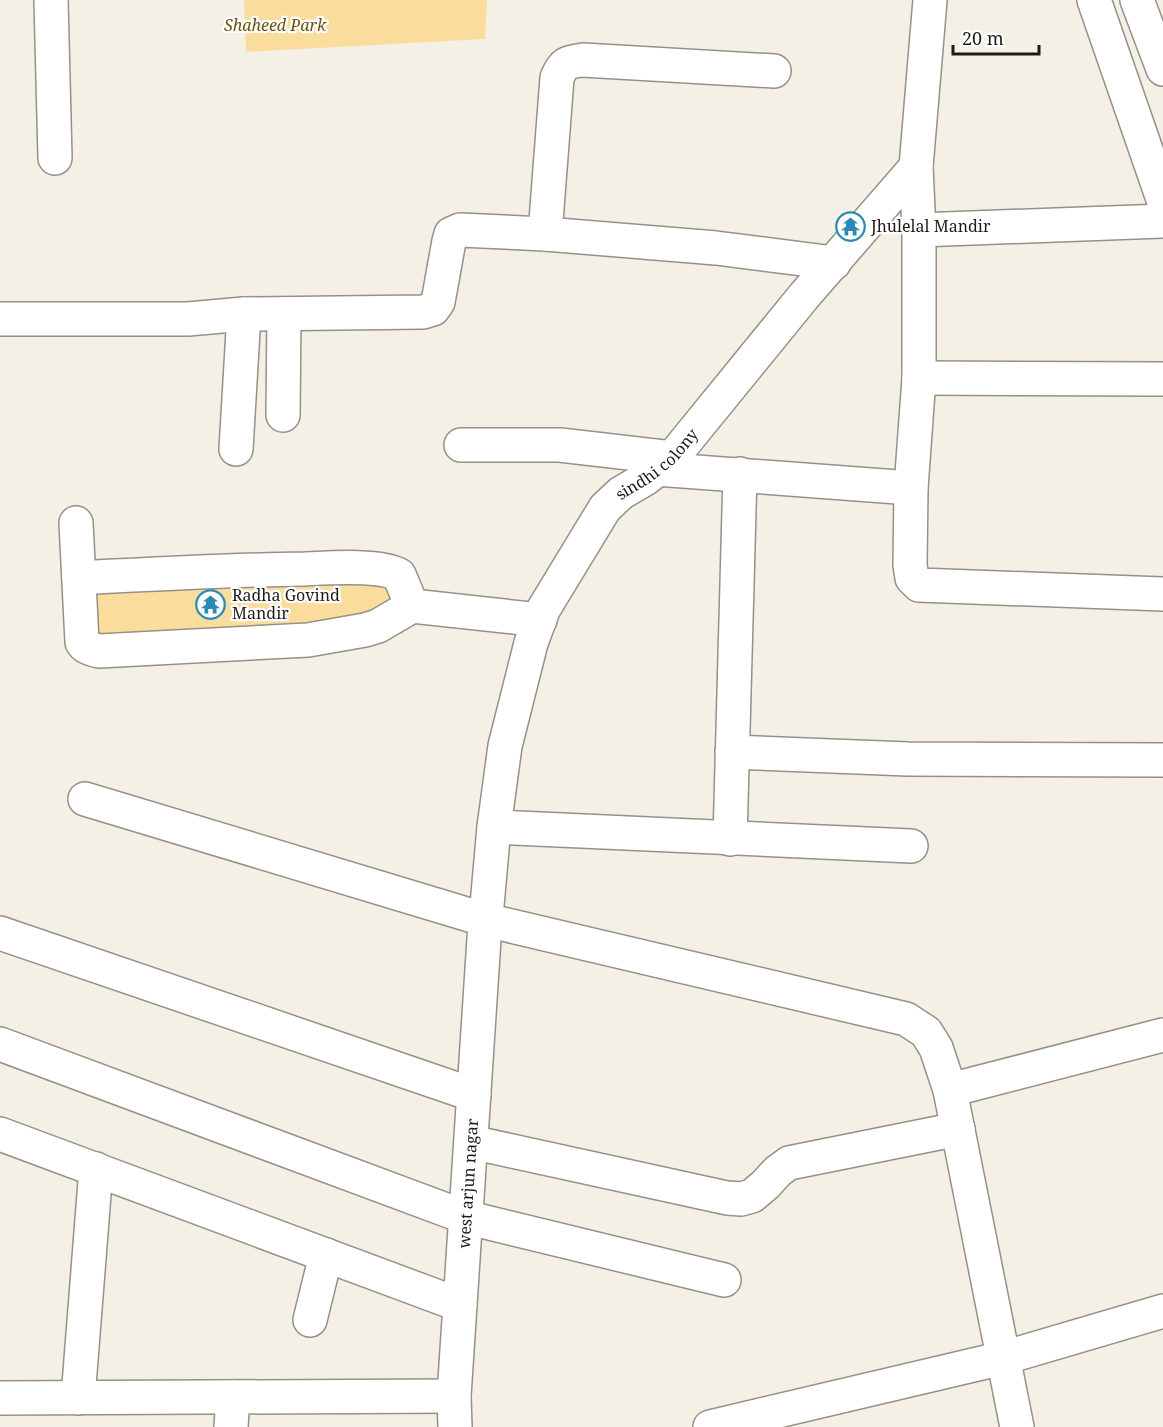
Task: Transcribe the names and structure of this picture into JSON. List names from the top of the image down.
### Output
{
  "streets": {
    "street": ["sindhi colony", "west arjun nagar"]
  },
  "crossings": [
    ["sindhi colony", "west arjun nagar"]
  ],
  "parks": ["Shaheed Park"],
  "places": {
    "temple": ["Jhulelal Mandir", "Radha Govind Mandir"]
  },
  "scale_bar": "20 m"
}
